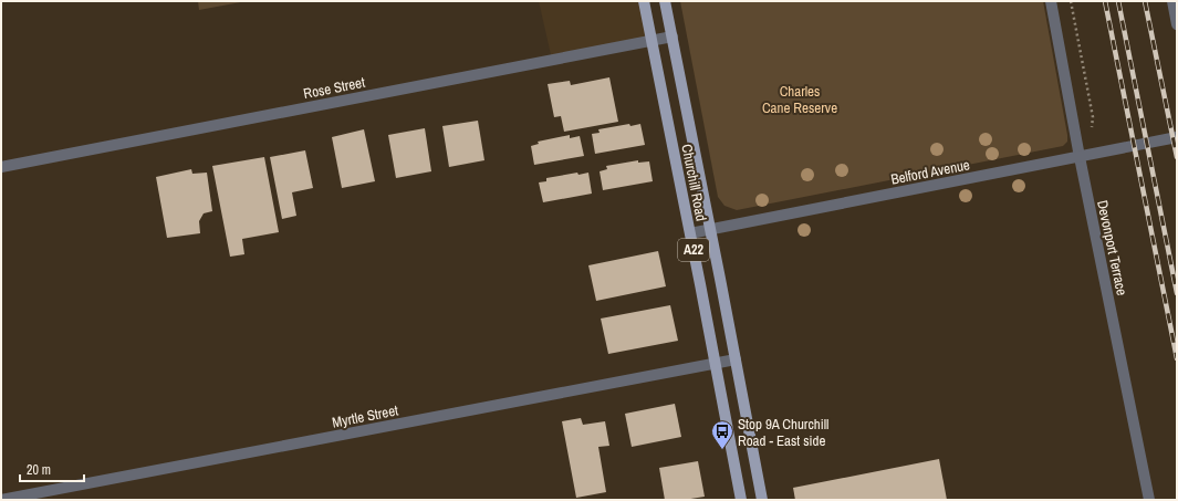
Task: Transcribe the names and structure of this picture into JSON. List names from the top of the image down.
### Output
{
  "streets": {
    "main road": ["Churchill Road", "A22"],
    "street": [
      "Rose Street",
      "Belford Avenue",
      "Devonport Terrace",
      "Myrtle Street"
    ]
  },
  "crossings": [
    ["Rose Street", "Churchill Road"],
    ["Belford Avenue", "Churchill Road"],
    ["Belford Avenue", "Devonport Terrace"],
    ["Churchill Road", "Myrtle Street"]
  ],
  "parks": ["Charles Cane Reserve"],
  "places": {
    "bus stop": ["Stop 9A Churchill Road - East side"]
  },
  "scale_bar": "20 m"
}
